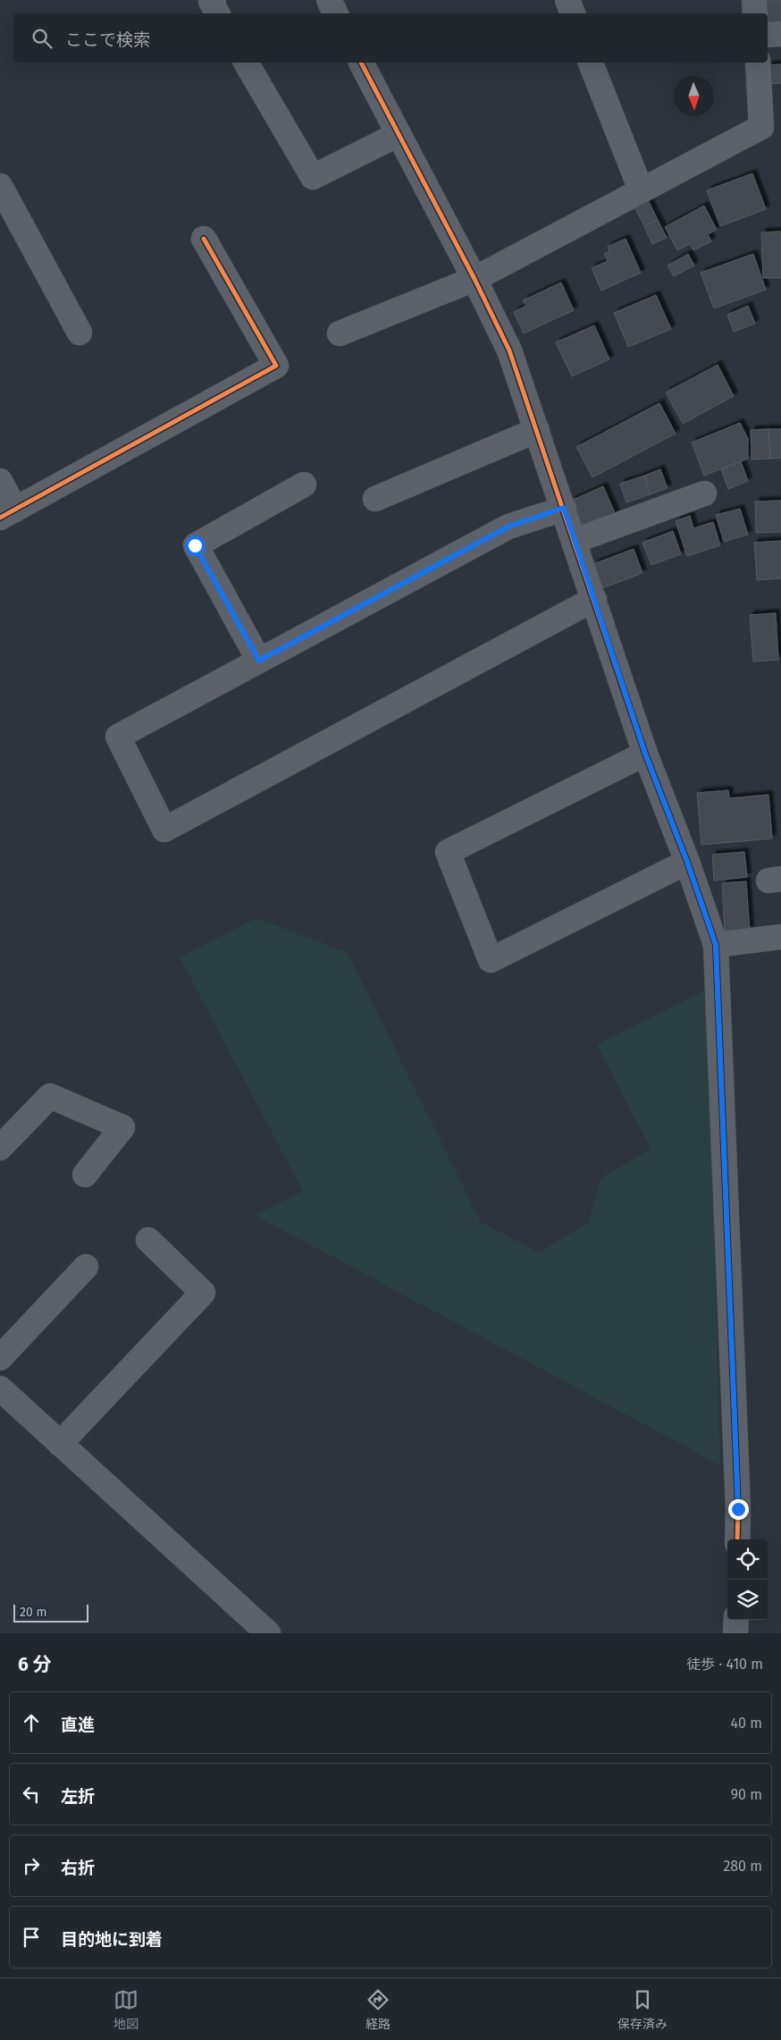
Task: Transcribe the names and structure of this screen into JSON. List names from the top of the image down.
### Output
{
  "scale_bar": "20 m",
  "north": "bottom",
  "page": {
    "search": "ここで検索",
    "scale": "20 m",
    "heading": ["6 分", "徒歩 · 410 m"],
    "list": [
      ["直進", "40 m"],
      ["左折", "90 m"],
      ["右折", "280 m"],
      "目的地に到着"
    ],
    "nav": ["地図", "経路", "保存済み"]
  }
}
